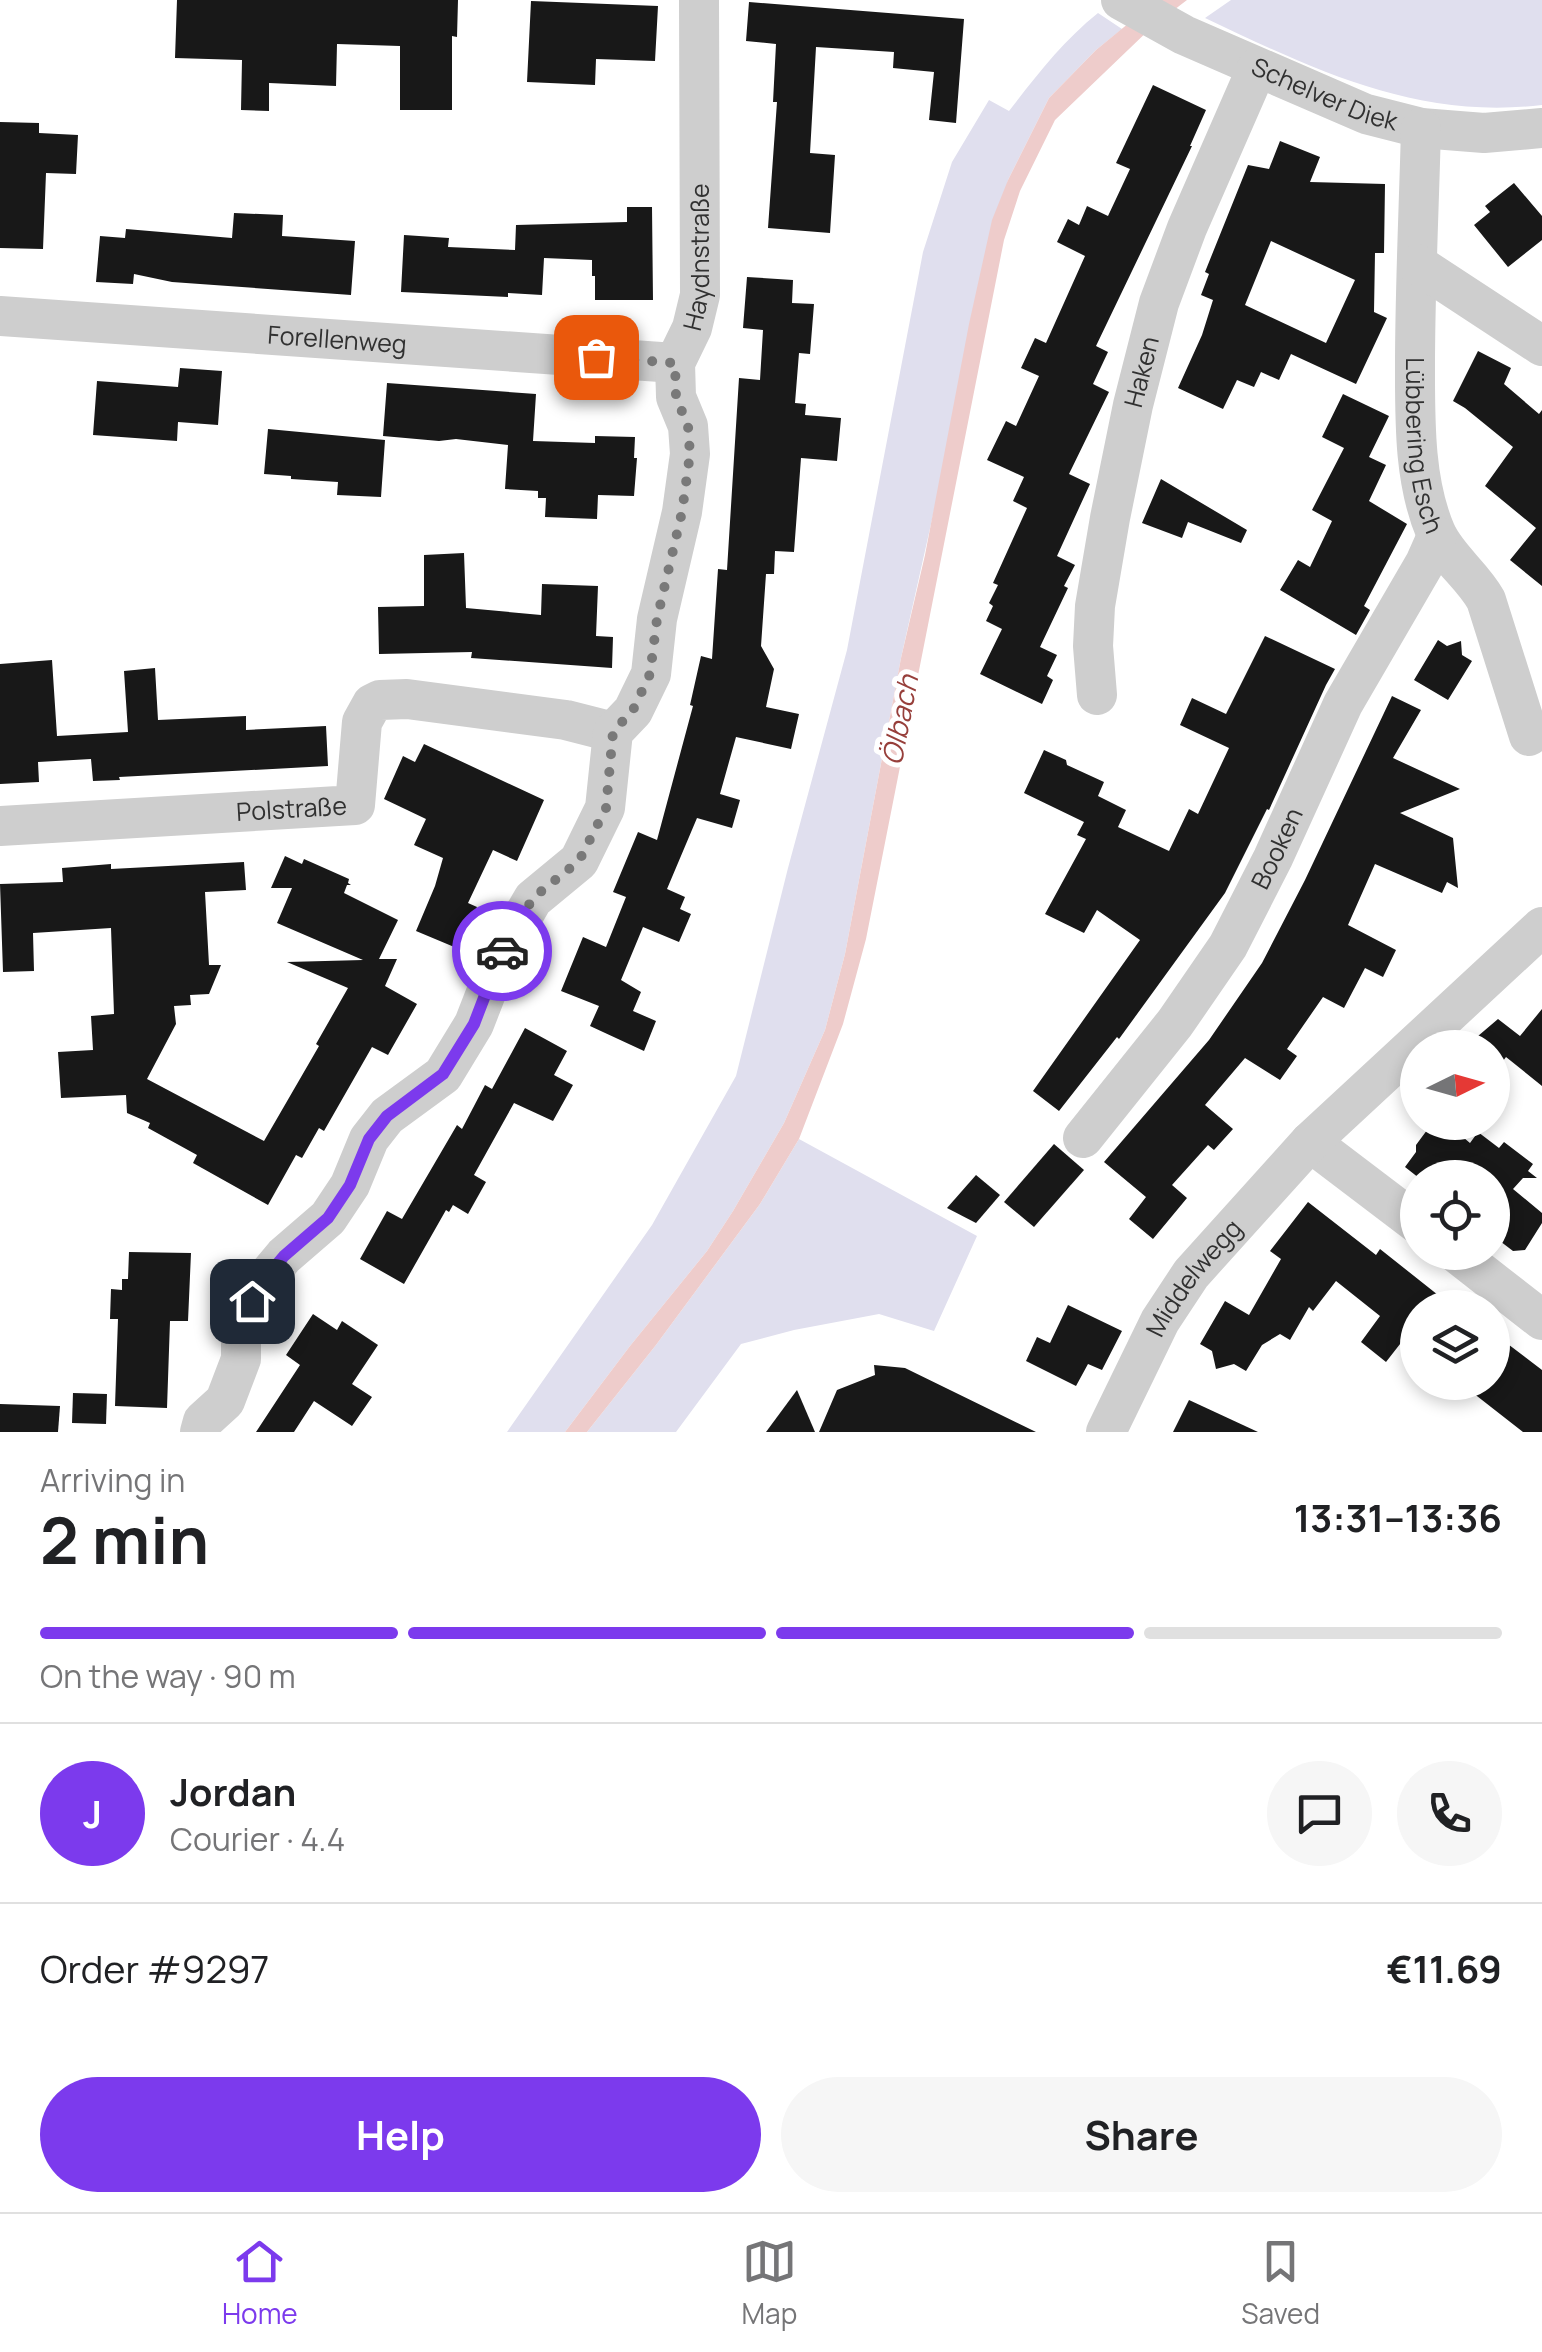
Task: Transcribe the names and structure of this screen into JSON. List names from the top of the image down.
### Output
{
  "streets": {
    "street": [
      "Schelver Diek",
      "Haydnstraße",
      "Forellenweg",
      "Haken",
      "Lübbering Esch",
      "Polstraße",
      "Booken",
      "Middelwegg"
    ]
  },
  "crossings": [
    ["Schelver Diek", "Haken"],
    ["Schelver Diek", "Lübbering Esch"],
    ["Haydnstraße", "Forellenweg"],
    ["Haydnstraße", "Polstraße"],
    ["Lübbering Esch", "Booken"]
  ],
  "water": ["Ölbach"],
  "north": "right",
  "page": {
    "heading": ["2 min", "Arriving in", "13:31–13:36"],
    "panel": [
      "Jordan",
      "Courier · 4.4",
      "Order #9297",
      "€11.69"
    ],
    "bar": "On the way · 90 m",
    "round": "J",
    "buttons": ["Help", "Share"],
    "tabs": ["Home", "Map", "Saved"]
  }
}
